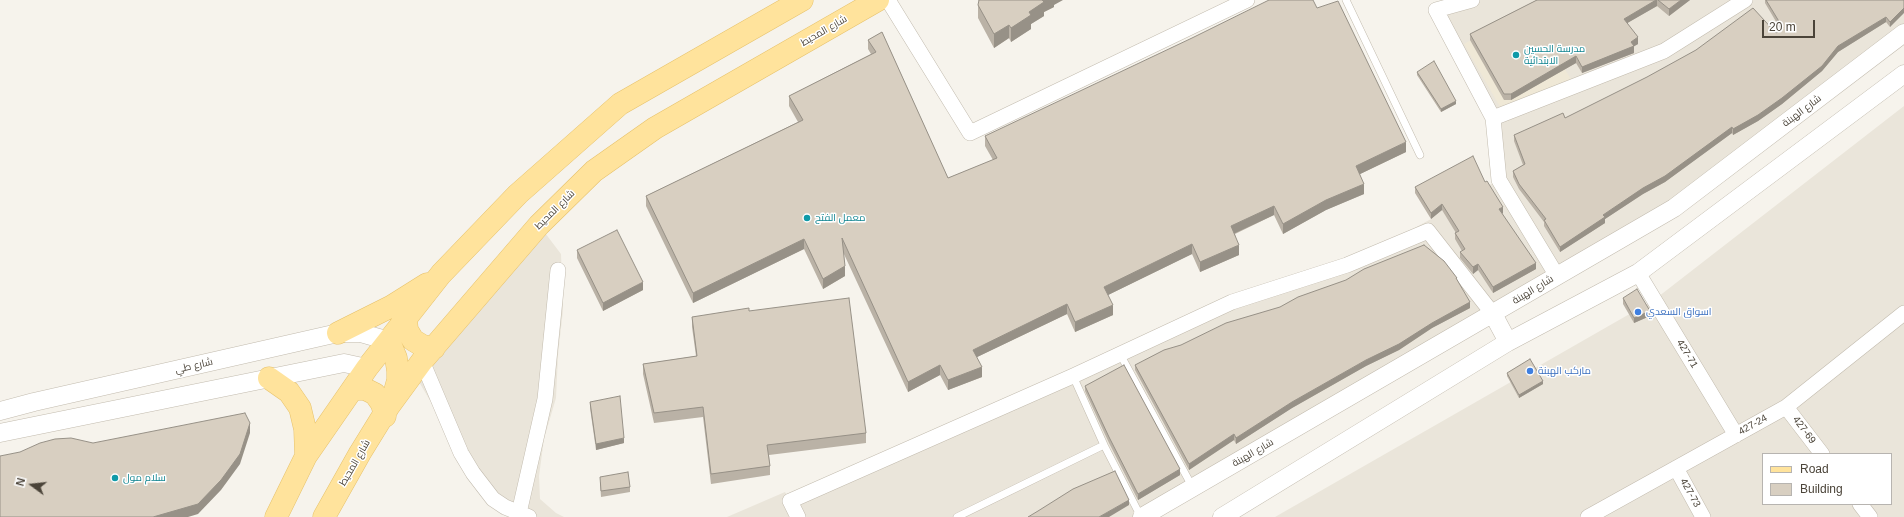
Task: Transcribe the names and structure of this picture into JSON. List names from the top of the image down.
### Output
{
  "streets": {
    "main road": ["شارع المحيط"],
    "street": [
      "شارع الهبنة",
      "427-71",
      "شارع طي",
      "427-24",
      "427-69",
      "427-73"
    ]
  },
  "crossings": [
    ["427-71", "427-24"],
    ["427-24", "427-69"],
    ["427-24", "427-73"]
  ],
  "places": [
    "مدرسة الحسين الابتدائية",
    "معمل الفتح",
    "اسواق السعدي",
    "ماركب الهبنة",
    "سلام مول"
  ],
  "legend": ["Road", "Building"],
  "scale_bar": "20 m",
  "north": "left"
}
